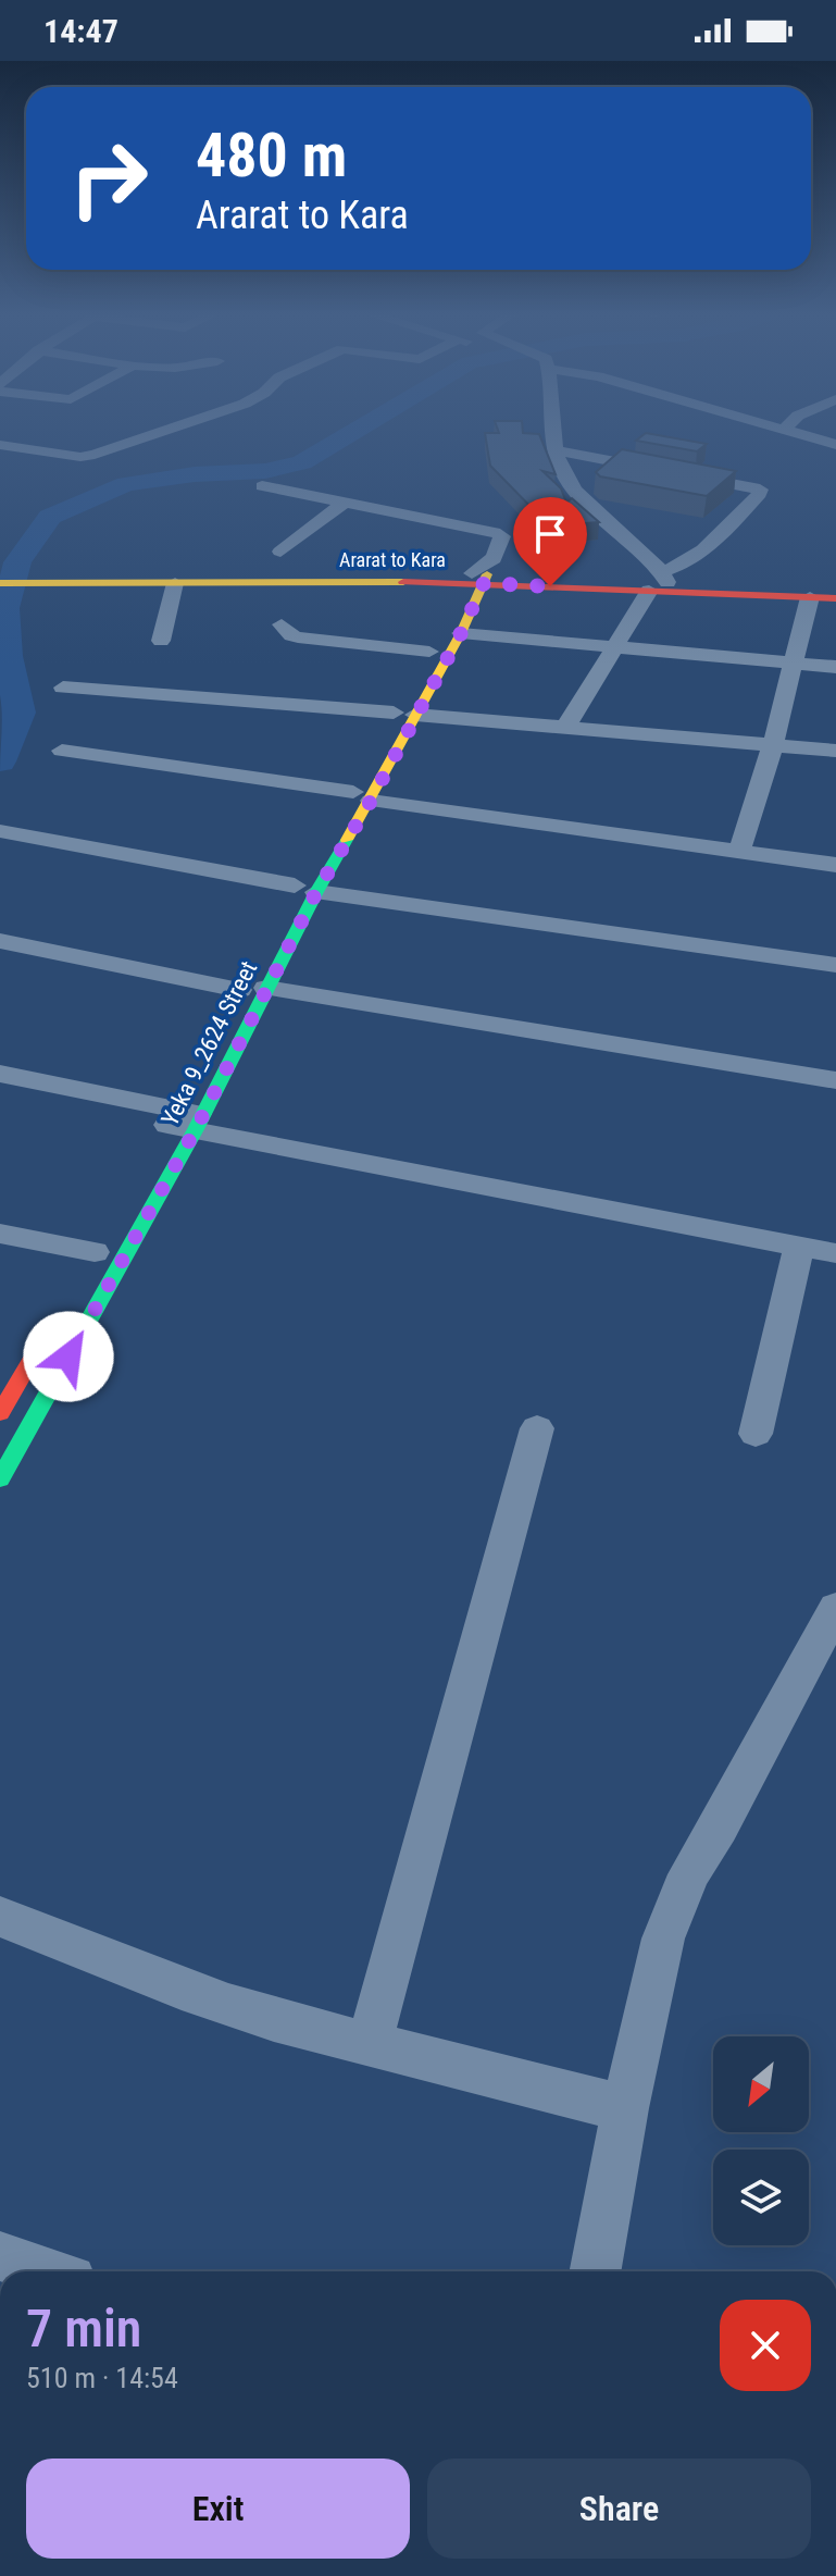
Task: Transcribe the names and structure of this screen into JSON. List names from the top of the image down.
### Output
{
  "streets": {
    "main road": ["Ararat to Kara", "Yeka 9_2624 Street"]
  },
  "crossings": [
    ["Ararat to Kara", "Yeka 9_2624 Street"]
  ],
  "north": "bottom left",
  "page": {
    "status": "14:47",
    "turn": ["480 m", "Ararat to Kara"],
    "heading": ["7 min", "510 m · 14:54"],
    "buttons": ["Exit", "Share"]
  }
}
